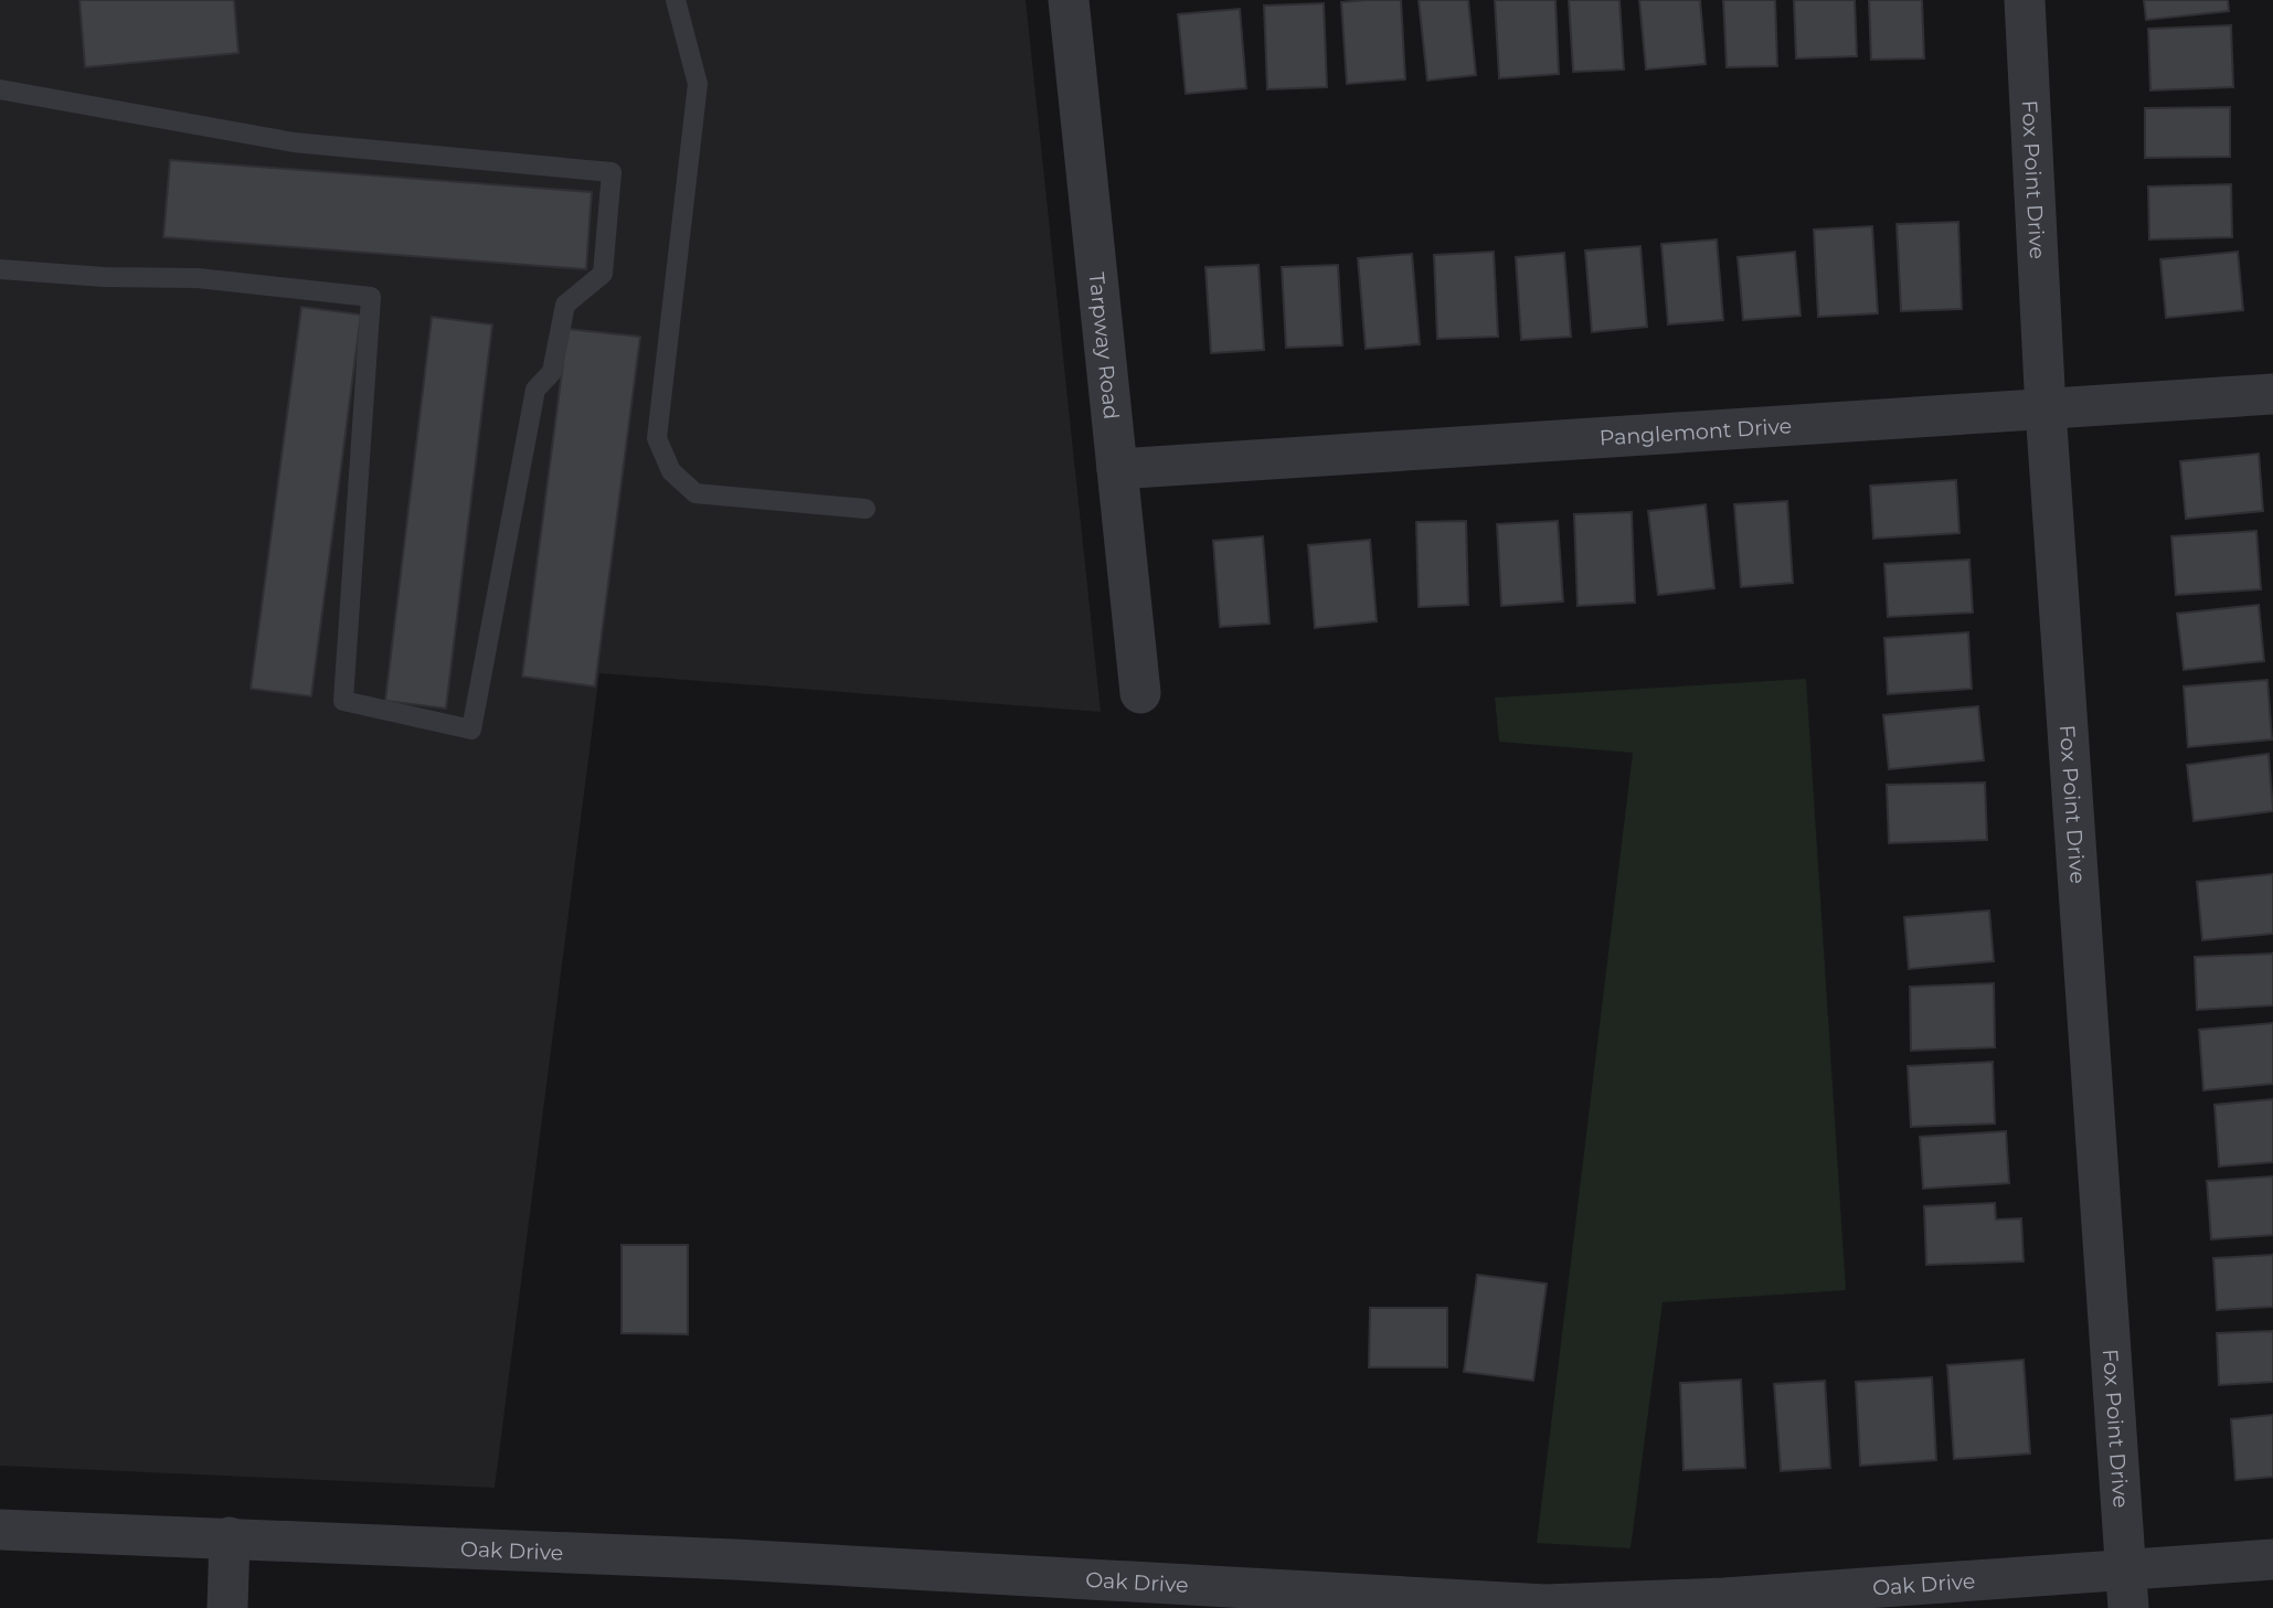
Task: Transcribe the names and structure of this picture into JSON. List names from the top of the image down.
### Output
{
  "streets": {
    "street": [
      "Fox Point Drive",
      "Tarpway Road",
      "Panglemont Drive",
      "Oak Drive"
    ]
  },
  "crossings": [
    ["Fox Point Drive", "Panglemont Drive"],
    ["Fox Point Drive", "Oak Drive"],
    ["Tarpway Road", "Panglemont Drive"]
  ]
}
